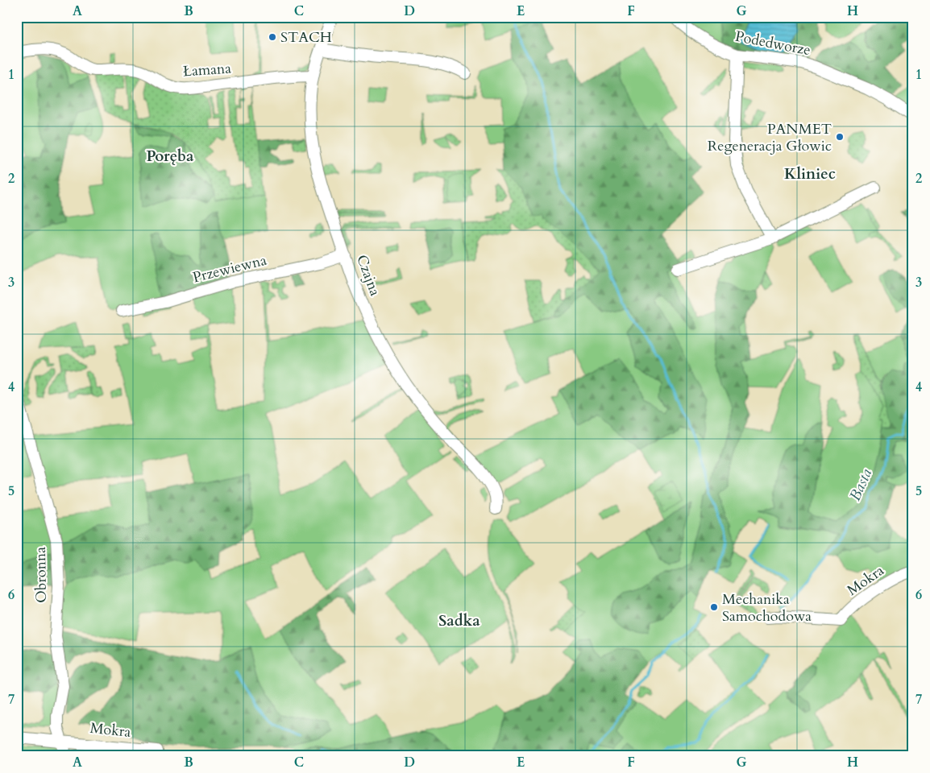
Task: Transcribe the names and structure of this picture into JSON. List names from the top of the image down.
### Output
{
  "streets": {
    "street": [
      "Podedworze",
      "Łamana",
      "Przewiewna",
      "Czajna",
      "Obronna",
      "Mokra"
    ]
  },
  "crossings": [
    ["Łamana", "Czajna"],
    ["Przewiewna", "Czajna"],
    ["Obronna", "Mokra"]
  ],
  "districts": ["Poręba", "Kliniec", "Sadka"],
  "water": ["Basta"],
  "places": ["STACH", "PANMET Regeneracja Głowic", "Mechanika Samochodowa"],
  "grid": {
    "columns": [
      "A",
      "B",
      "C",
      "D",
      "E",
      "F",
      "G",
      "H"
    ],
    "rows": [
      "1",
      "2",
      "3",
      "4",
      "5",
      "6",
      "7"
    ]
  }
}
